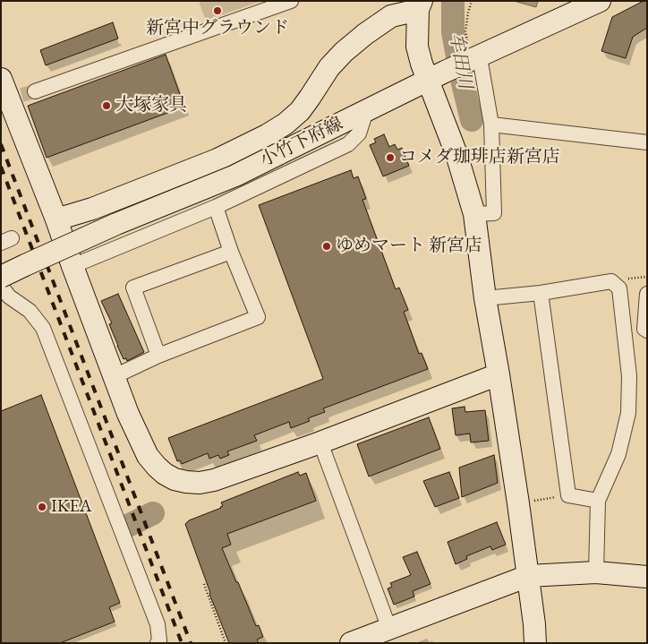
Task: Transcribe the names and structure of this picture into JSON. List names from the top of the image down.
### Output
{
  "streets": {
    "street": ["小竹下府線"]
  },
  "water": ["牟田川"],
  "places": [
    "新宮中グラウンド",
    "大塚家具",
    "コメダ珈琲店新宮店",
    "ゆめマート 新宮店",
    "IKEA"
  ]
}
